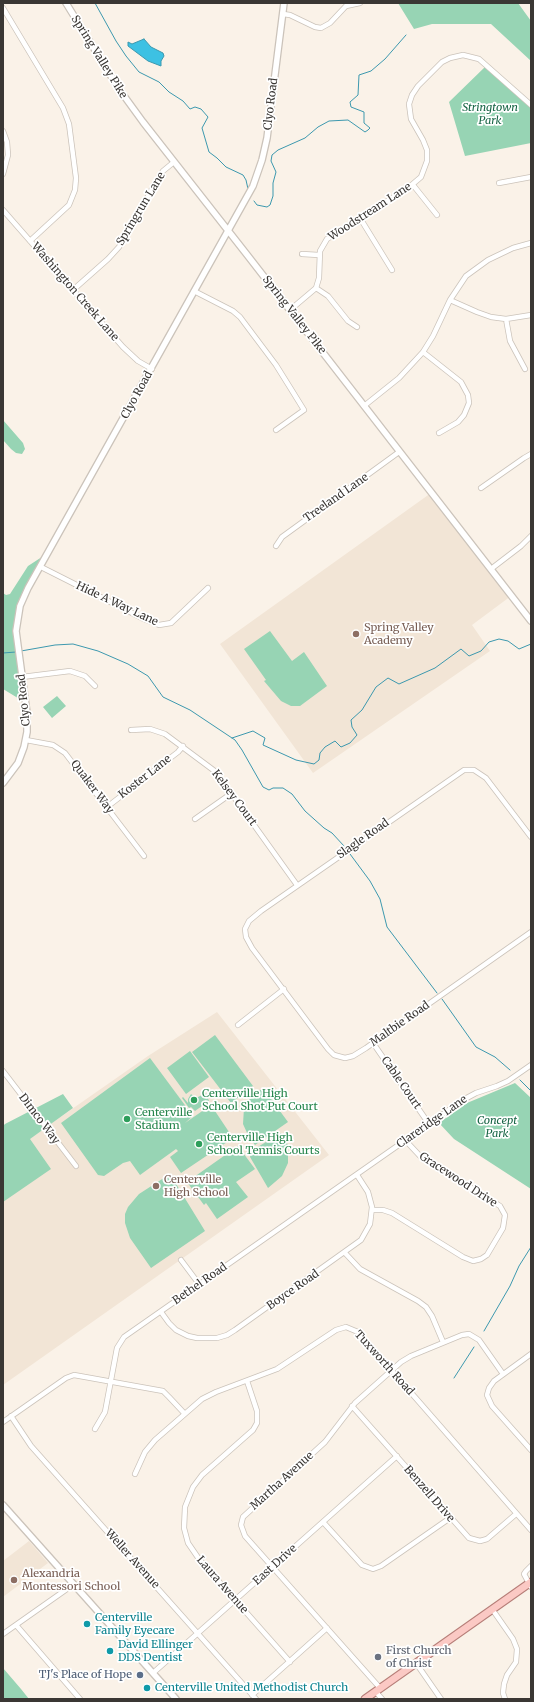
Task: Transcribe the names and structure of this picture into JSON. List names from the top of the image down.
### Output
{
  "streets": {
    "street": [
      "Spring Valley Pike",
      "Clyo Road",
      "Springrun Lane",
      "Woodstream Lane",
      "Washington Creek Lane",
      "Treeland Lane",
      "Hide A Way Lane",
      "Koster Lane",
      "Quaker Way",
      "Kelsey Court",
      "Slagle Road",
      "Maltbie Road",
      "Cable Court",
      "Dimco Way",
      "Clareridge Lane",
      "Gracewood Drive",
      "Bethel Road",
      "Boyce Road",
      "Tuxworth Road",
      "Martha Avenue",
      "Benzell Drive",
      "Weller Avenue",
      "East Drive",
      "Laura Avenue"
    ]
  },
  "crossings": [
    ["Spring Valley Pike", "Clyo Road"],
    ["Spring Valley Pike", "Springrun Lane"],
    ["Spring Valley Pike", "Treeland Lane"],
    ["Clyo Road", "Washington Creek Lane"],
    ["Clyo Road", "Hide A Way Lane"],
    ["Clyo Road", "Quaker Way"],
    ["Springrun Lane", "Washington Creek Lane"],
    ["Koster Lane", "Quaker Way"],
    ["Koster Lane", "Kelsey Court"],
    ["Kelsey Court", "Slagle Road"],
    ["Slagle Road", "Maltbie Road"],
    ["Maltbie Road", "Cable Court"],
    ["Cable Court", "Clareridge Lane"],
    ["Clareridge Lane", "Gracewood Drive"],
    ["Clareridge Lane", "Bethel Road"],
    ["Clareridge Lane", "Boyce Road"],
    ["Gracewood Drive", "Boyce Road"],
    ["Bethel Road", "Boyce Road"],
    ["Tuxworth Road", "Martha Avenue"],
    ["Tuxworth Road", "Benzell Drive"],
    ["Tuxworth Road", "Laura Avenue"],
    ["Martha Avenue", "Benzell Drive"],
    ["Martha Avenue", "East Drive"],
    ["Benzell Drive", "East Drive"],
    ["Weller Avenue", "East Drive"],
    ["East Drive", "Laura Avenue"]
  ],
  "parks": ["Stringtown Park", "Concept Park"],
  "places": [
    "Spring Valley Academy",
    "Centerville High School Shot Put Court",
    "Centerville Stadium",
    "Centerville High School Tennis Courts",
    "Centerville High School",
    "Alexandria Montessori School",
    "Centerville Family Eyecare",
    "David Ellinger DDS Dentist",
    "First Church of Christ",
    "TJ's Place of Hope",
    "Centerville United Methodist Church"
  ]
}
